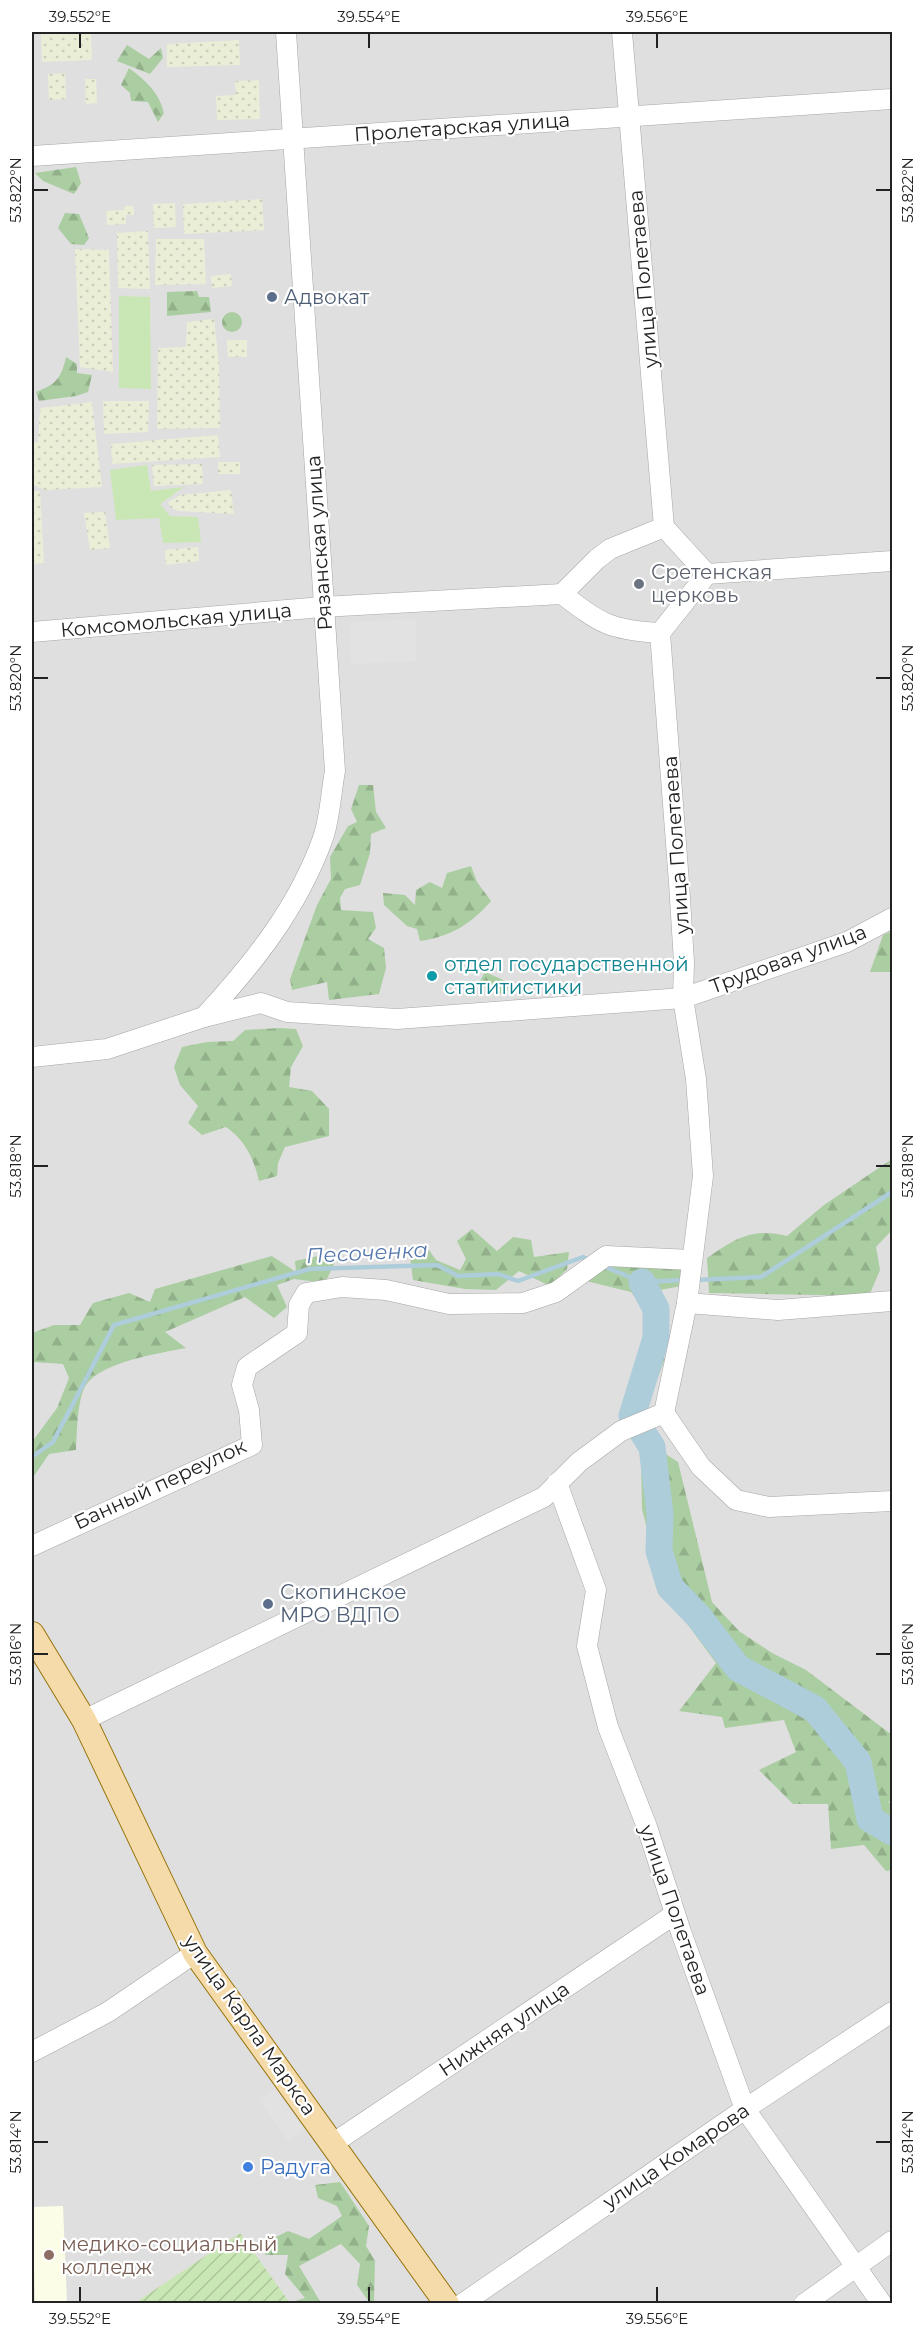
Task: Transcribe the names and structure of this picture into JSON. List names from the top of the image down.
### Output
{
  "streets": {
    "main road": ["улица Карла Маркса"],
    "street": [
      "Пролетарская улица",
      "улица Полетаева",
      "Рязанская улица",
      "Комсомольская улица",
      "Трудовая улица",
      "Банный переулок",
      "Нижняя улица",
      "улица Комарова"
    ]
  },
  "crossings": [
    ["Пролетарская улица", "улица Полетаева"],
    ["Пролетарская улица", "Рязанская улица"],
    ["улица Полетаева", "Трудовая улица"],
    ["улица Полетаева", "Банный переулок"],
    ["улица Полетаева", "Нижняя улица"],
    ["улица Полетаева", "улица Комарова"],
    ["Рязанская улица", "Комсомольская улица"],
    ["Рязанская улица", "Трудовая улица"],
    ["улица Карла Маркса", "Нижняя улица"]
  ],
  "water": ["Песоченка"],
  "places": [
    "Адвокат",
    "Сретенская церковь",
    "отдел государственной статитистики",
    "Скопинское МРО ВДПО",
    "Радуга",
    "медико-социальный колледж"
  ],
  "coordinates": [
    "39.552°E",
    "39.554°E",
    "39.556°E",
    "53.822°N",
    "53.820°N",
    "53.818°N",
    "53.816°N",
    "53.814°N"
  ]
}
